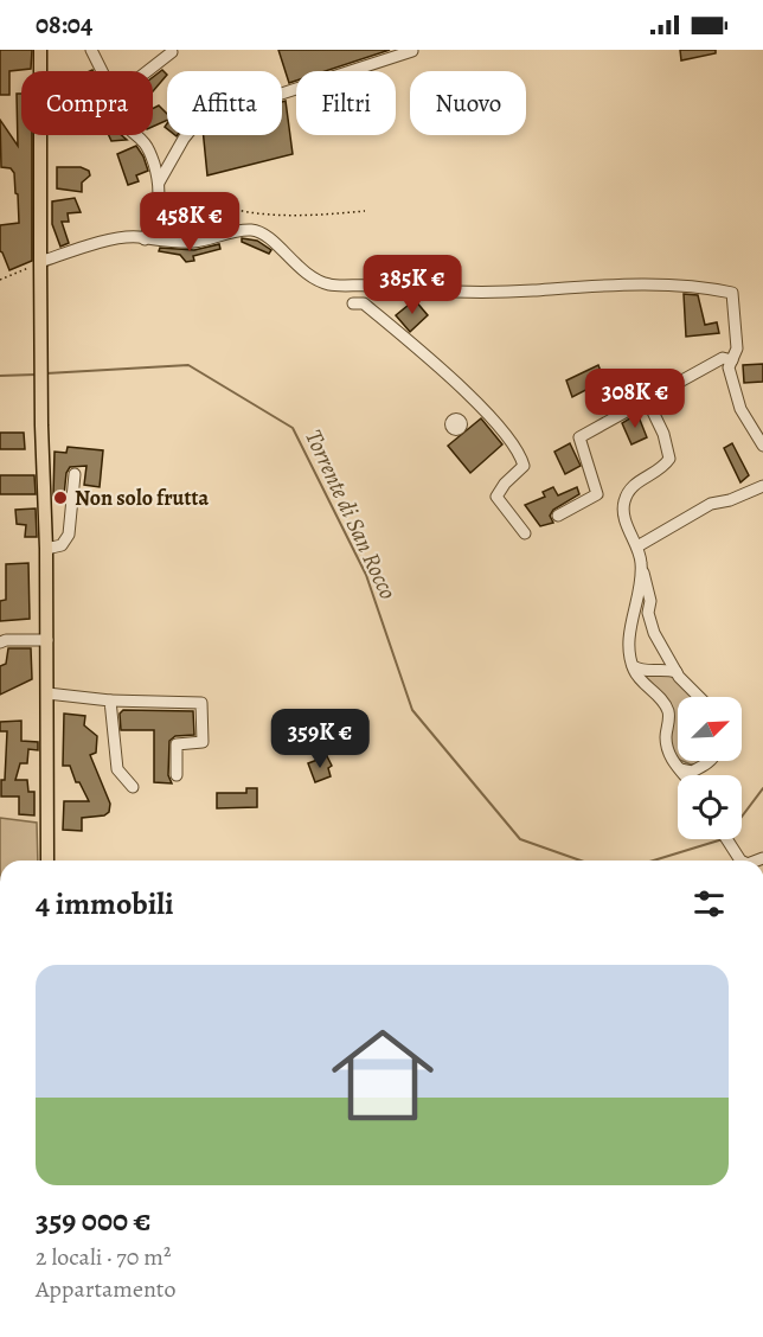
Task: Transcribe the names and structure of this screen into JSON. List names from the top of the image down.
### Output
{
  "water": ["Torrente di San Rocco"],
  "places": ["Non solo frutta"],
  "north": "top right",
  "page": {
    "status": "08:04",
    "chip": [
      "Compra",
      "Affitta",
      "Filtri",
      "Nuovo"
    ],
    "price": [
      "458K €",
      "385K €",
      "308K €",
      "359K €"
    ],
    "heading": "4 immobili",
    "list": [
      {
        "name": "359 000 €",
        "note": "2 locali · 70 m² · Appartamento"
      }
    ]
  }
}
